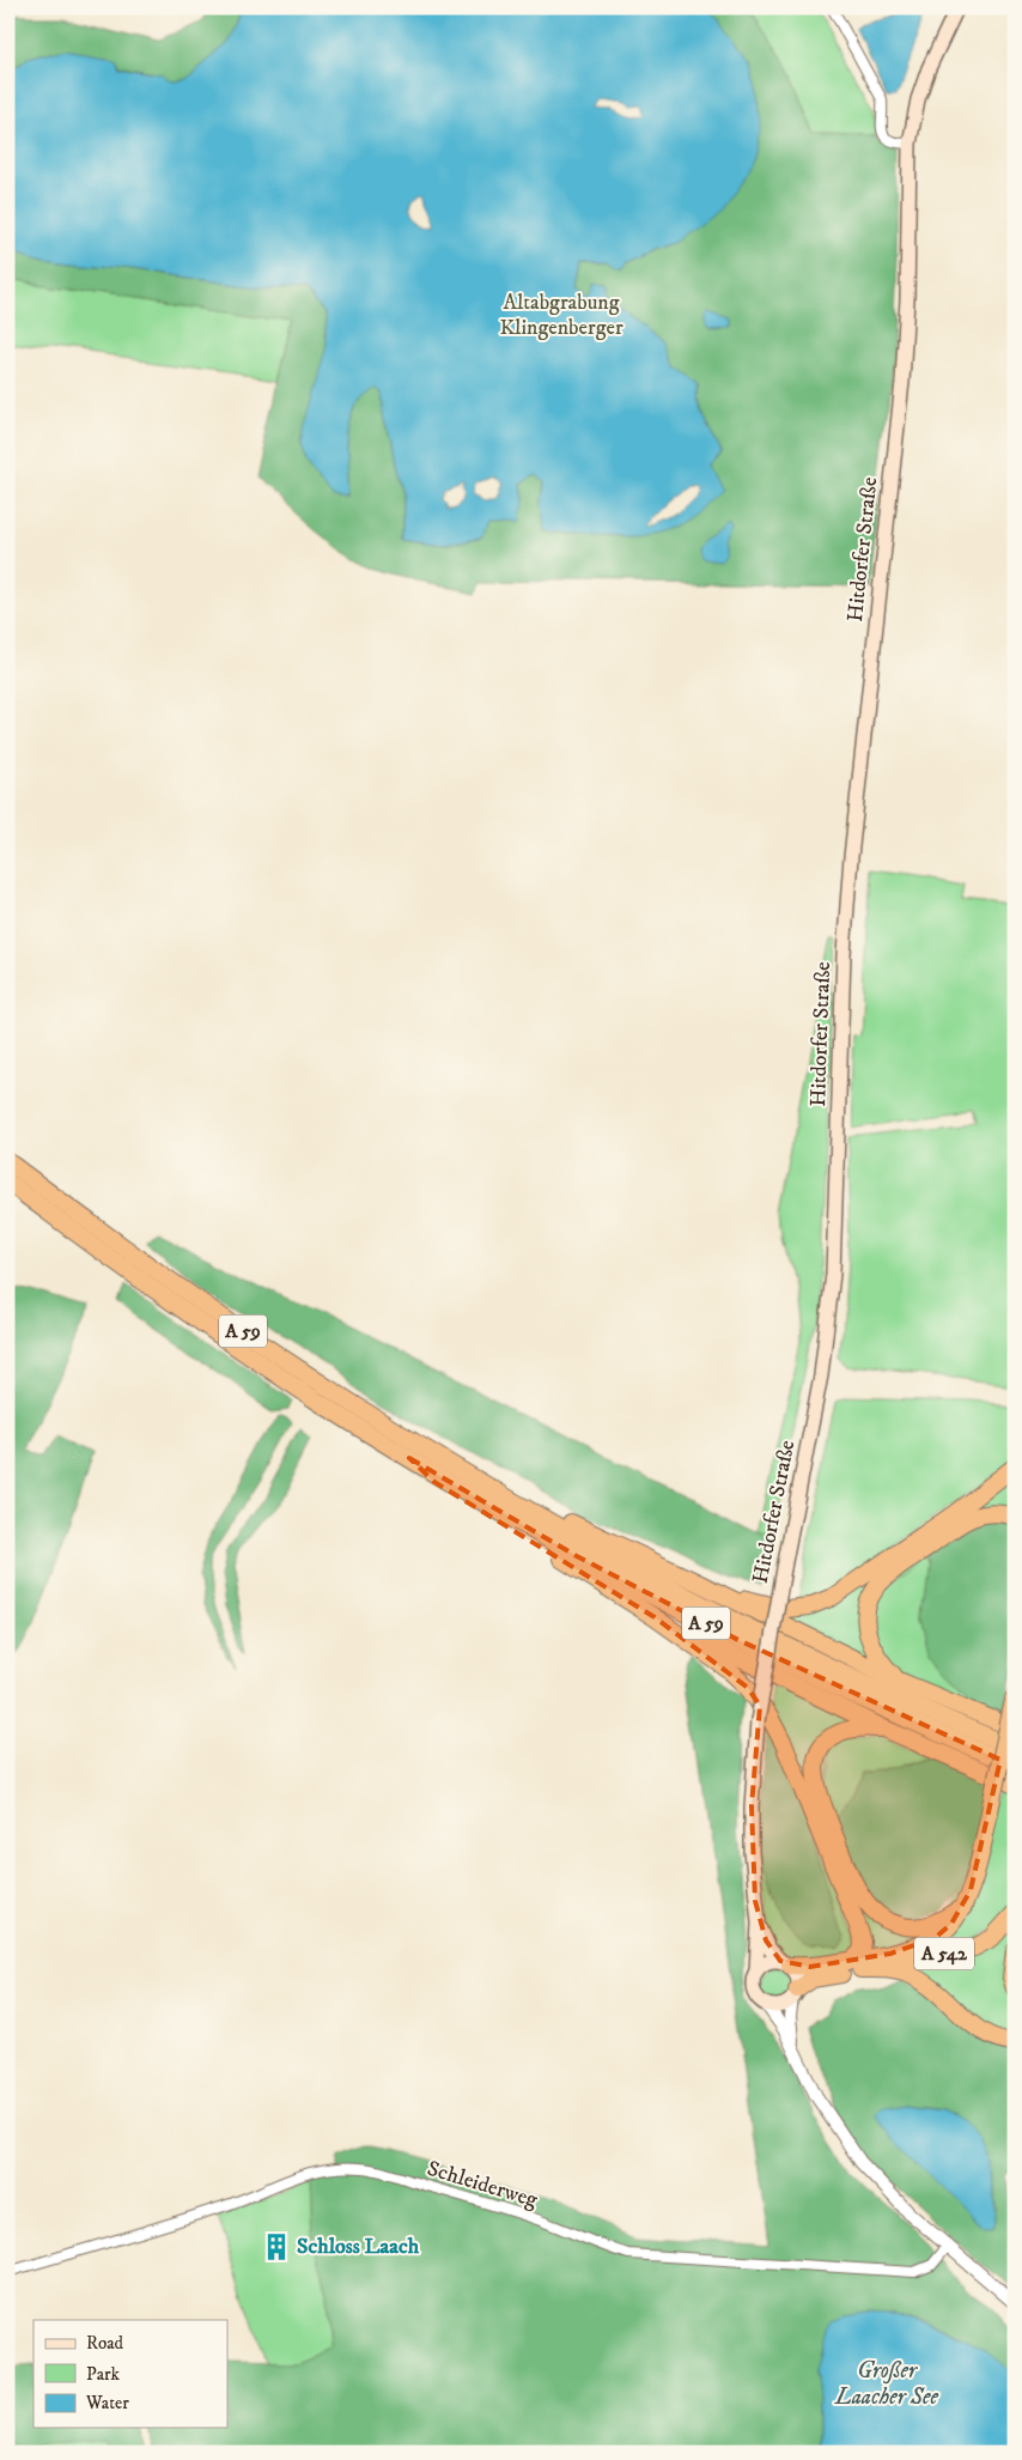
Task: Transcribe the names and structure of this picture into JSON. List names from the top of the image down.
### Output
{
  "streets": {
    "highway": ["A 59", "A 542"],
    "main road": ["Hitdorfer Straße"],
    "street": ["Schleiderweg"]
  },
  "crossings": [
    ["Hitdorfer Straße", "A 542"]
  ],
  "water": ["Großer Laacher See"],
  "parks": ["Altabgrabung Klingenberger"],
  "places": {
    "building": ["Schloss Laach"]
  },
  "legend": ["Road", "Park", "Water"]
}
